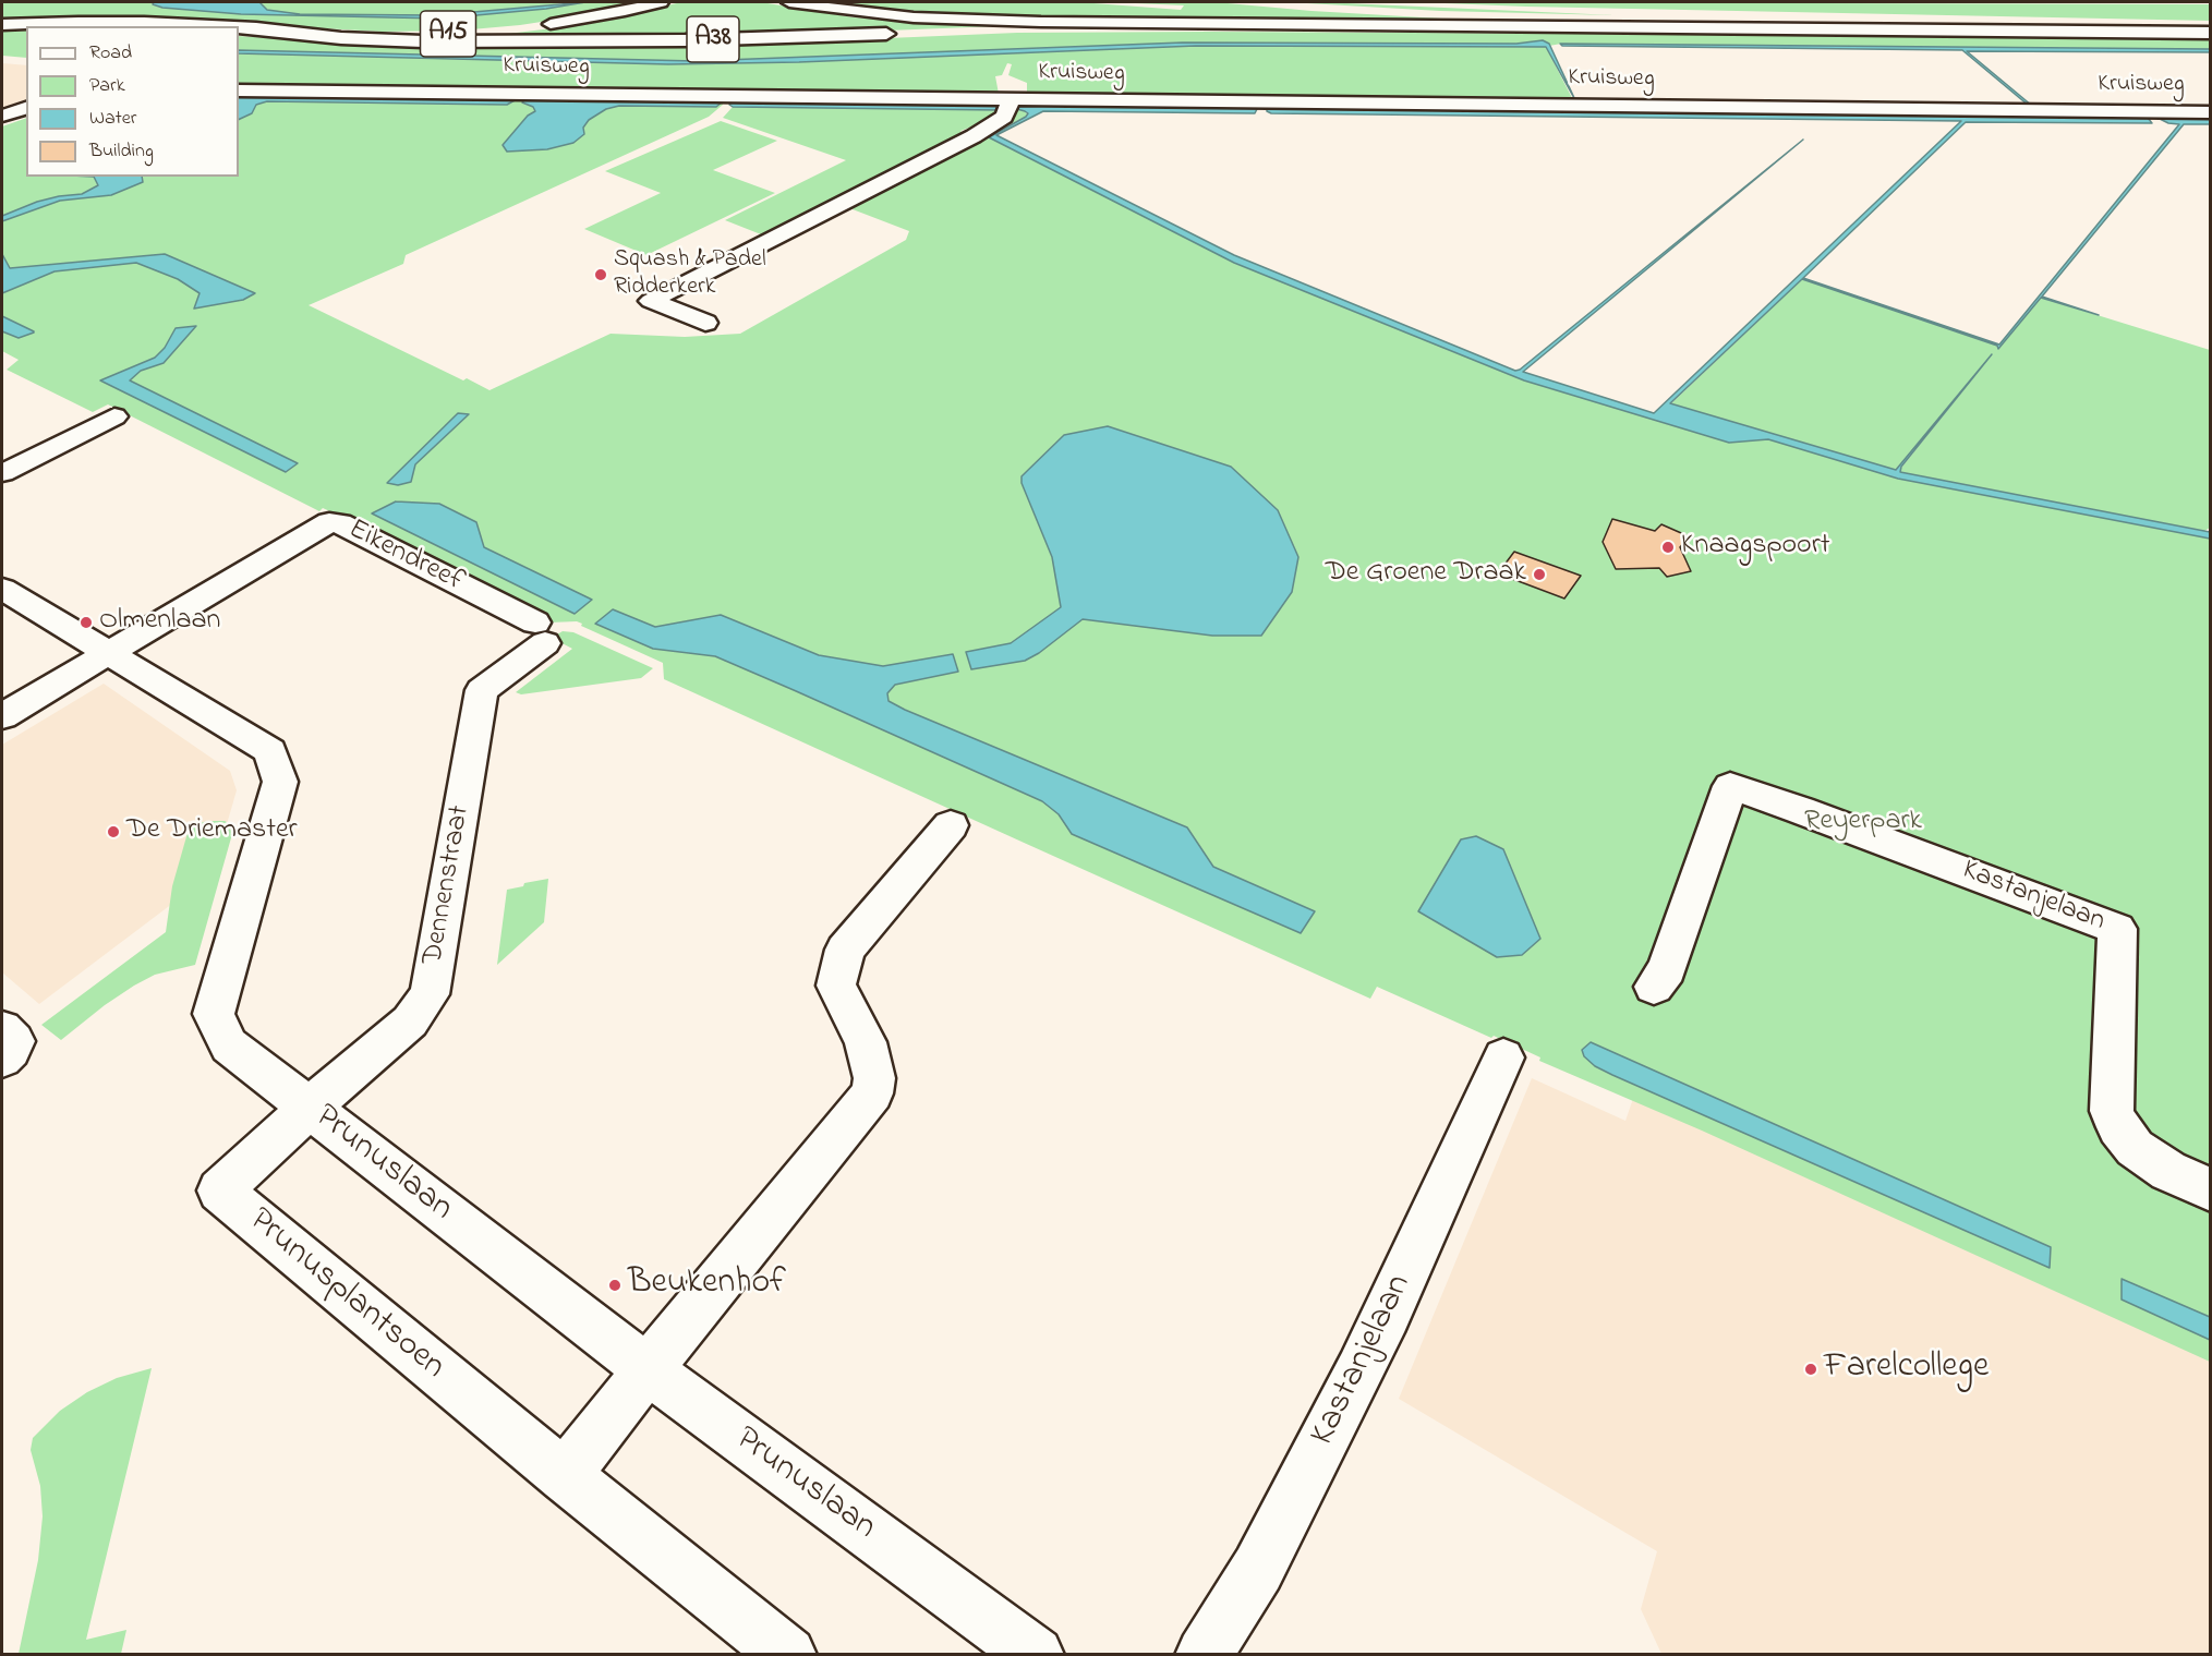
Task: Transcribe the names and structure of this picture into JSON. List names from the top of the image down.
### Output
{
  "streets": {
    "main road": [
      "A15",
      "A38",
      "Kruisweg",
      "Eikendreef",
      "Dennenstraat",
      "Kastanjelaan",
      "Prunuslaan",
      "Prunusplantsoen"
    ]
  },
  "crossings": [
    ["Eikendreef", "Dennenstraat"],
    ["Eikendreef", "Prunuslaan"],
    ["Dennenstraat", "Prunuslaan"],
    ["Dennenstraat", "Prunusplantsoen"],
    ["Prunuslaan", "Prunusplantsoen"]
  ],
  "parks": ["Reyerpark"],
  "places": [
    "Squash & Padel Ridderkerk",
    "Knaagspoort",
    "De Groene Draak",
    "Olmenlaan",
    "De Driemaster",
    "Beukenhof",
    "Farelcollege"
  ],
  "legend": [
    "Road",
    "Park",
    "Water",
    "Building"
  ]
}
